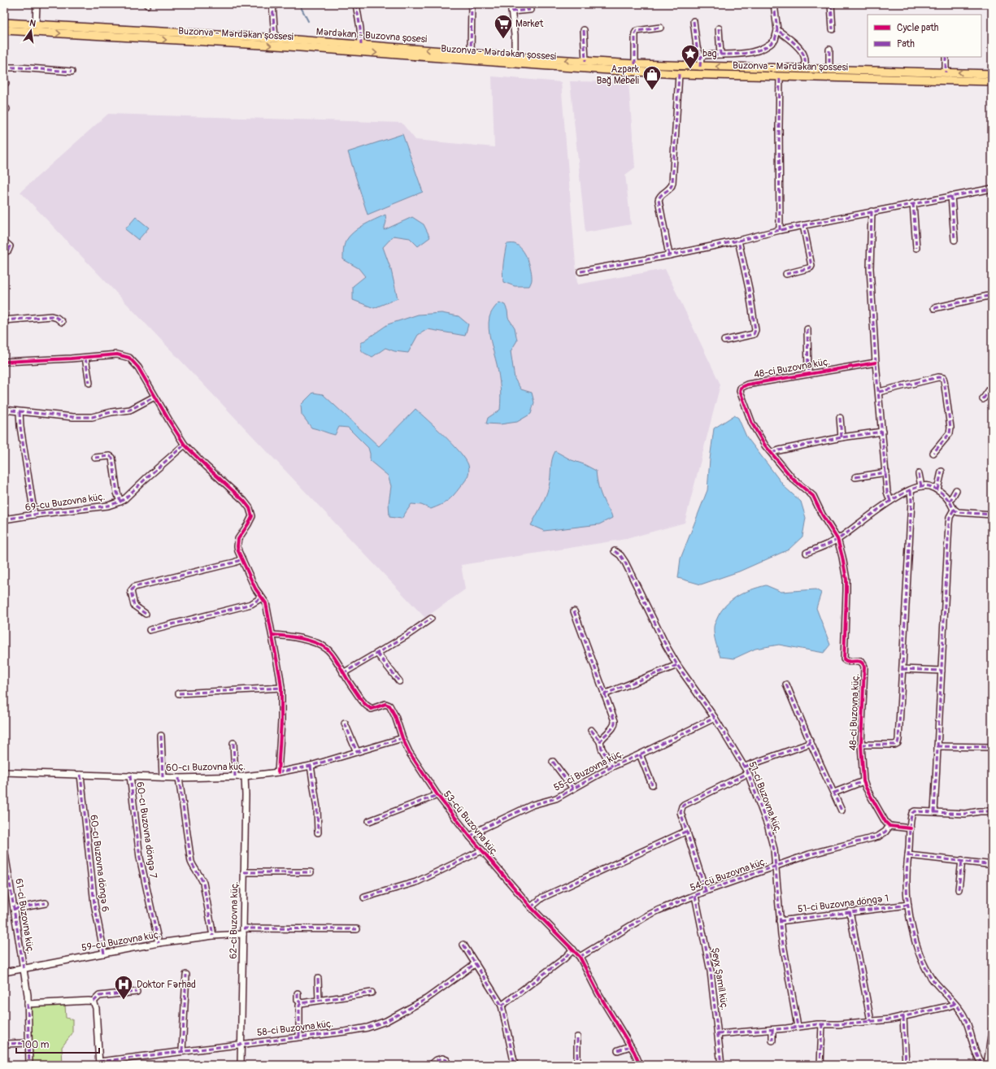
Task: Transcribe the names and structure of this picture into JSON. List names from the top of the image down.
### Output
{
  "streets": {
    "main road": ["Buzonva - Mərdəkan şossesi", "Mərdəkan - Buzovna şosesi"],
    "street": [
      "48-ci Buzovna küç.",
      "69-cu Buzovna küç.",
      "60-cı Buzovna küç.",
      "55-ci Buzovna küç.",
      "51-ci Buzovna küç.",
      "53-cü Buzovna küç.",
      "60-cı Buzovna döngə 7",
      "60-cı Buzovna döngə 6",
      "54-cü Buzovna küç.",
      "51-ci Buzovna döngə 1",
      "61-ci Buzovna küç.",
      "62-ci Buzovna küç.",
      "59-cu Buzovna küç.",
      "Şeyx Şamil küç.",
      "58-ci Buzovna küç."
    ]
  },
  "crossings": [
    ["48-ci Buzovna küç.", "54-cü Buzovna küç."],
    ["60-cı Buzovna küç.", "53-cü Buzovna küç."],
    ["60-cı Buzovna küç.", "60-cı Buzovna döngə 7"],
    ["60-cı Buzovna küç.", "60-cı Buzovna döngə 6"],
    ["60-cı Buzovna küç.", "62-ci Buzovna küç."],
    ["55-ci Buzovna küç.", "51-ci Buzovna küç."],
    ["55-ci Buzovna küç.", "53-cü Buzovna küç."],
    ["51-ci Buzovna küç.", "54-cü Buzovna küç."],
    ["51-ci Buzovna küç.", "51-ci Buzovna döngə 1"],
    ["53-cü Buzovna küç.", "54-cü Buzovna küç."],
    ["60-cı Buzovna döngə 7", "59-cu Buzovna küç."],
    ["60-cı Buzovna döngə 6", "59-cu Buzovna küç."],
    ["54-cü Buzovna küç.", "Şeyx Şamil küç."],
    ["61-ci Buzovna küç.", "59-cu Buzovna küç."],
    ["62-ci Buzovna küç.", "59-cu Buzovna küç."],
    ["62-ci Buzovna küç.", "58-ci Buzovna küç."]
  ],
  "one_way": ["Buzonva - Mərdəkan şossesi"],
  "places": {
    "supermarket": ["Market"],
    "place": ["bag"],
    "shop": ["Azpark Bağ Mebeli"],
    "hospital": ["Doktor Fərhad"]
  },
  "legend": ["Cycle path", "Path"],
  "scale_bar": "100 m",
  "north": "top"
}
